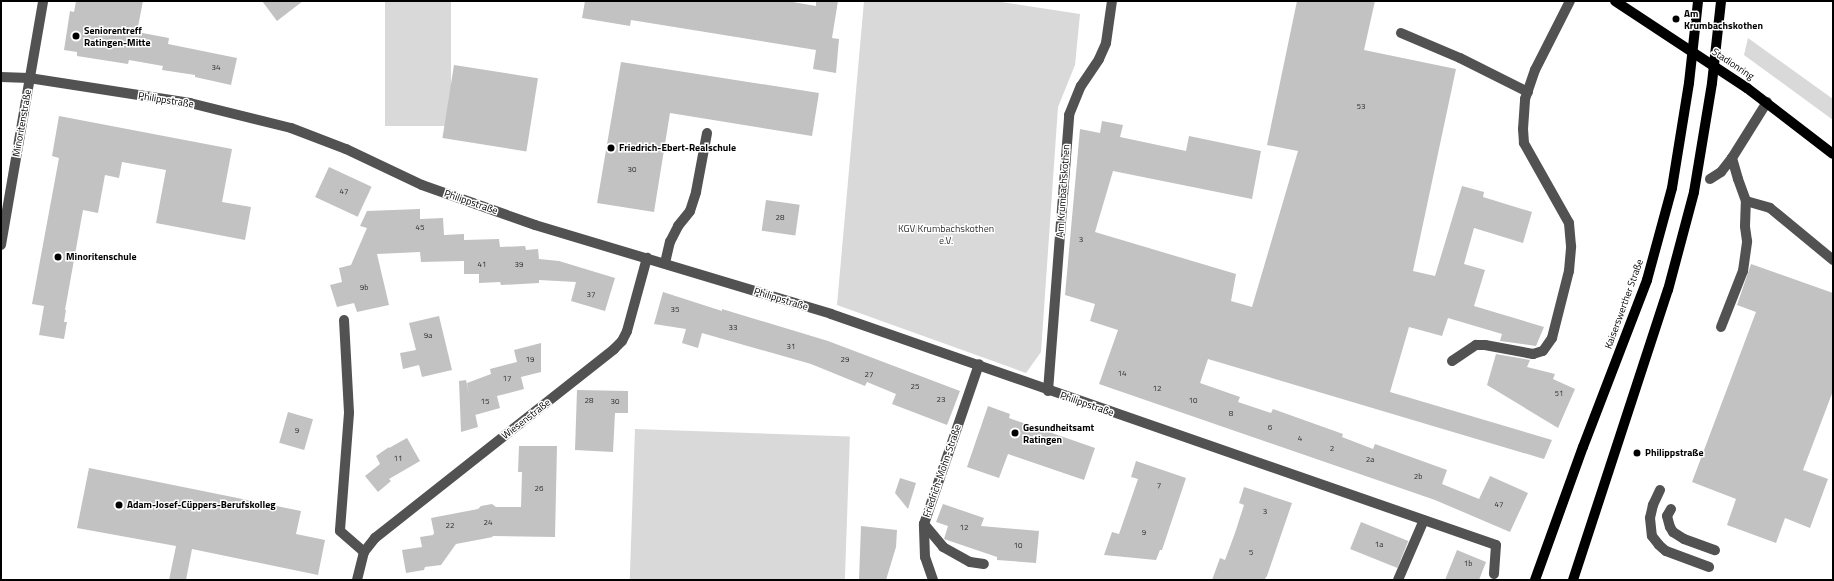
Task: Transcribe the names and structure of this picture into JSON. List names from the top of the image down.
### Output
{
  "streets": {
    "main road": ["Stadionring", "Kaiserswerther Straße"],
    "street": [
      "Philippstraße",
      "Minoritenstraße",
      "Am Krumbachskothen",
      "Wiesenstraße",
      "Friedrich-Mohn-Straße"
    ]
  },
  "crossings": [
    ["Philippstraße", "Minoritenstraße"],
    ["Philippstraße", "Am Krumbachskothen"],
    ["Philippstraße", "Wiesenstraße"],
    ["Philippstraße", "Friedrich-Mohn-Straße"]
  ],
  "parks": ["KGV Krumbachskothen e.V."],
  "places": [
    "Am Krumbachskothen",
    "Seniorentreff Ratingen-Mitte",
    "Friedrich-Ebert-Realschule",
    "Minoritenschule",
    "Gesundheitsamt Ratingen",
    "Philippstraße",
    "Adam-Josef-Cüppers-Berufskolleg"
  ],
  "house_numbers": [
    "34",
    "53",
    "30",
    "47",
    "28",
    "45",
    "3",
    "41",
    "39",
    "9b",
    "37",
    "35",
    "33",
    "9a",
    "31",
    "19",
    "29",
    "14",
    "27",
    "17",
    "25",
    "12",
    "51",
    "23",
    "28",
    "10",
    "15",
    "30",
    "8",
    "6",
    "9",
    "4",
    "2",
    "11",
    "2a",
    "2b",
    "7",
    "26",
    "47",
    "3",
    "24",
    "22",
    "12",
    "9",
    "1a",
    "10",
    "5",
    "1b"
  ]
}
